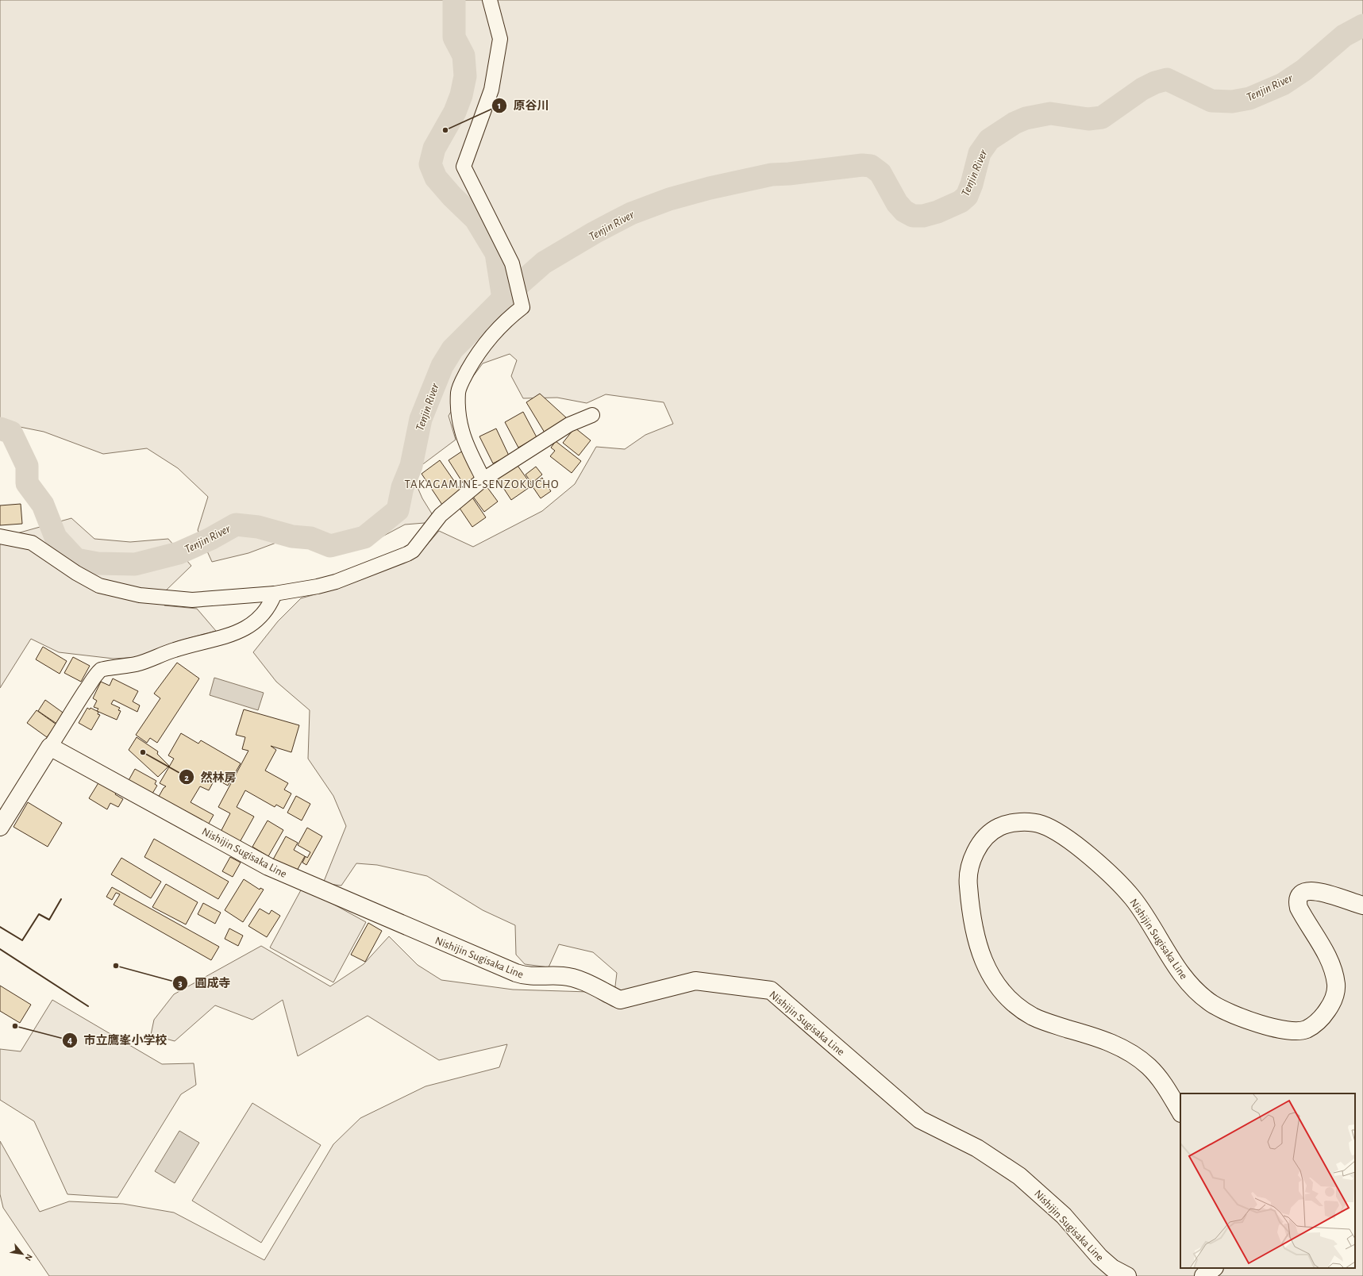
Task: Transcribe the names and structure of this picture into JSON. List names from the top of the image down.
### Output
{
  "streets": {
    "main road": ["Nishijin Sugisaka Line"]
  },
  "districts": ["TAKAGAMINE-SENZOKUCHO"],
  "water": ["Tenjin River"],
  "places": [
    "原谷川",
    "然林房",
    "圓成寺",
    "市立鷹峯小学校"
  ],
  "north": "bottom right"
}
